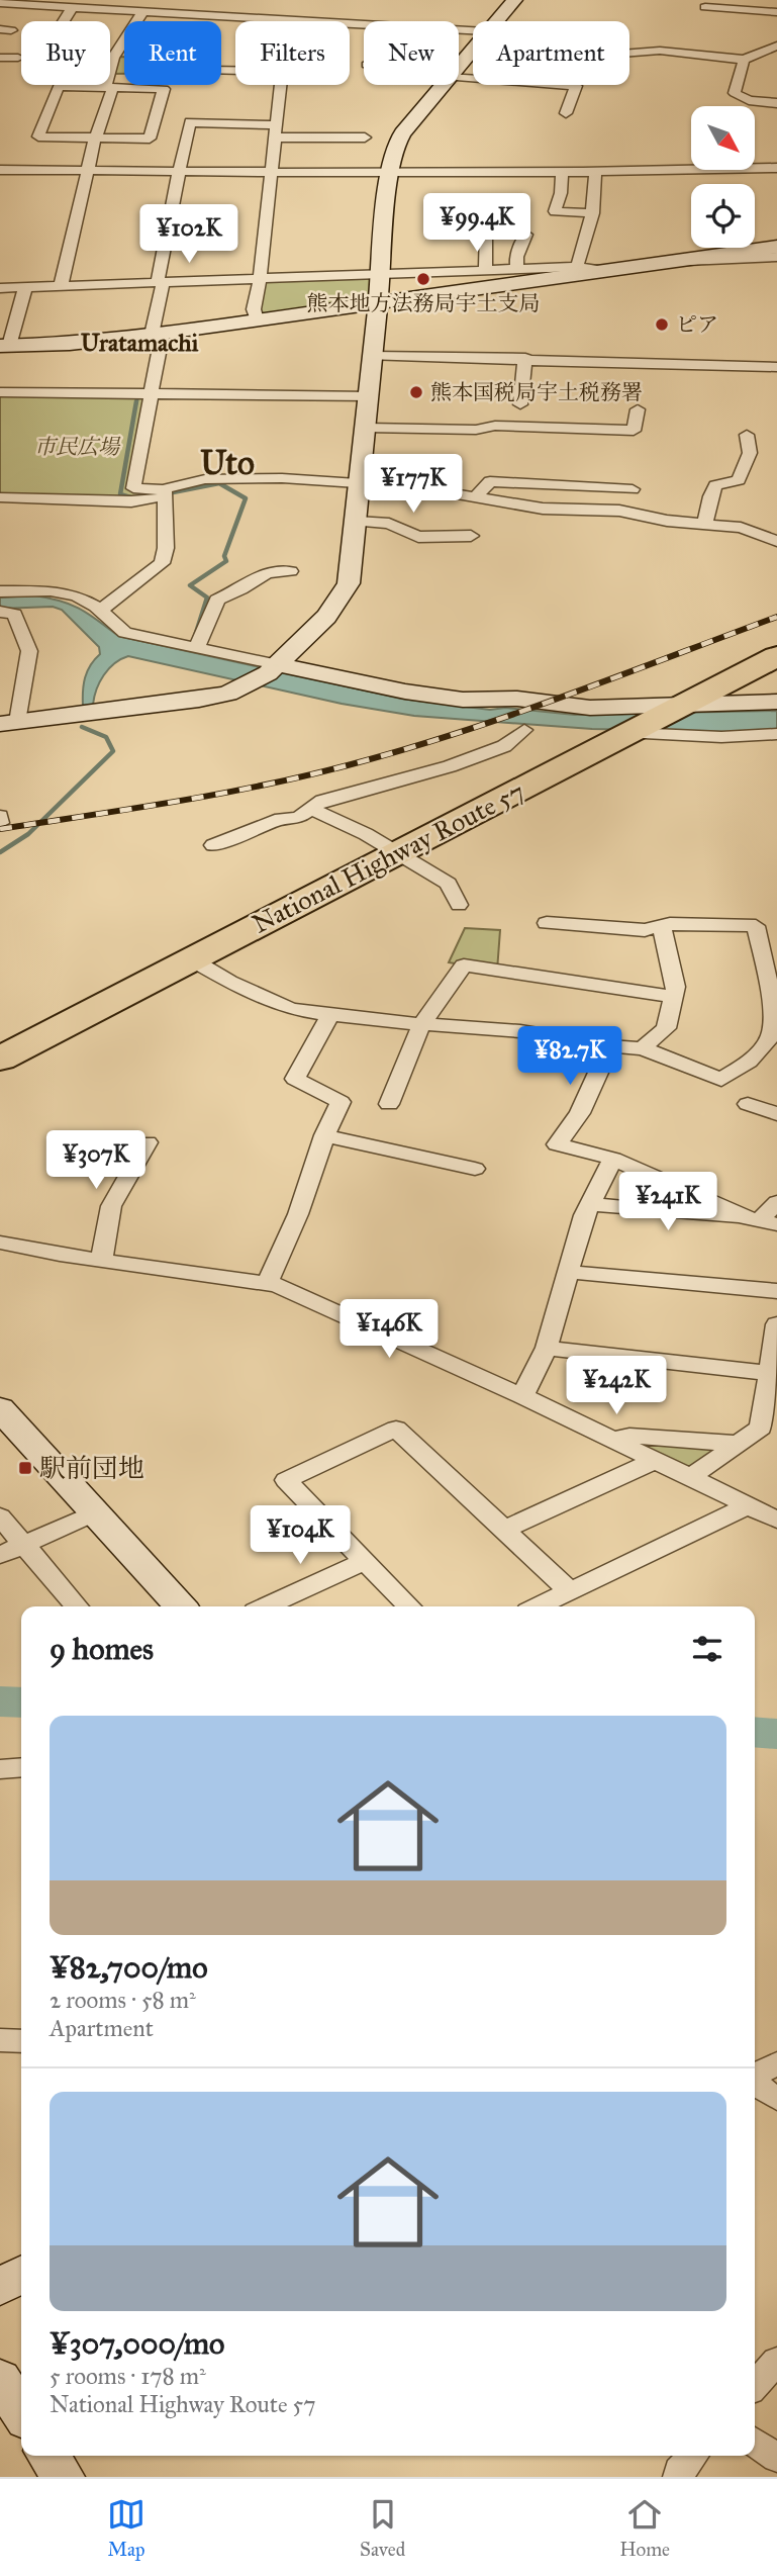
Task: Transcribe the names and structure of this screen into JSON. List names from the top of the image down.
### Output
{
  "streets": {
    "highway": ["National Highway Route 57"]
  },
  "districts": ["Uratamachi", "Uto"],
  "parks": ["市民広場"],
  "places": {
    "other": ["熊本地方法務局宇土支局", "ピア", "熊本国税局宇土税務署"],
    "transit": ["駅前団地"]
  },
  "north": "bottom right",
  "page": {
    "chip": [
      "Buy",
      "Rent",
      "Filters",
      "New",
      "Apartment"
    ],
    "price": [
      "¥99.4K",
      "¥102K",
      "¥177K",
      "¥82.7K",
      "¥307K",
      "¥241K",
      "¥146K",
      "¥242K",
      "¥104K"
    ],
    "heading": "9 homes",
    "list": [
      {
        "name": "¥82,700/mo",
        "note": "2 rooms · 58 m² · Apartment"
      },
      {
        "name": "¥307,000/mo",
        "note": "5 rooms · 178 m² · National Highway Route 57"
      }
    ],
    "tabs": ["Map", "Saved", "Home"]
  }
}
